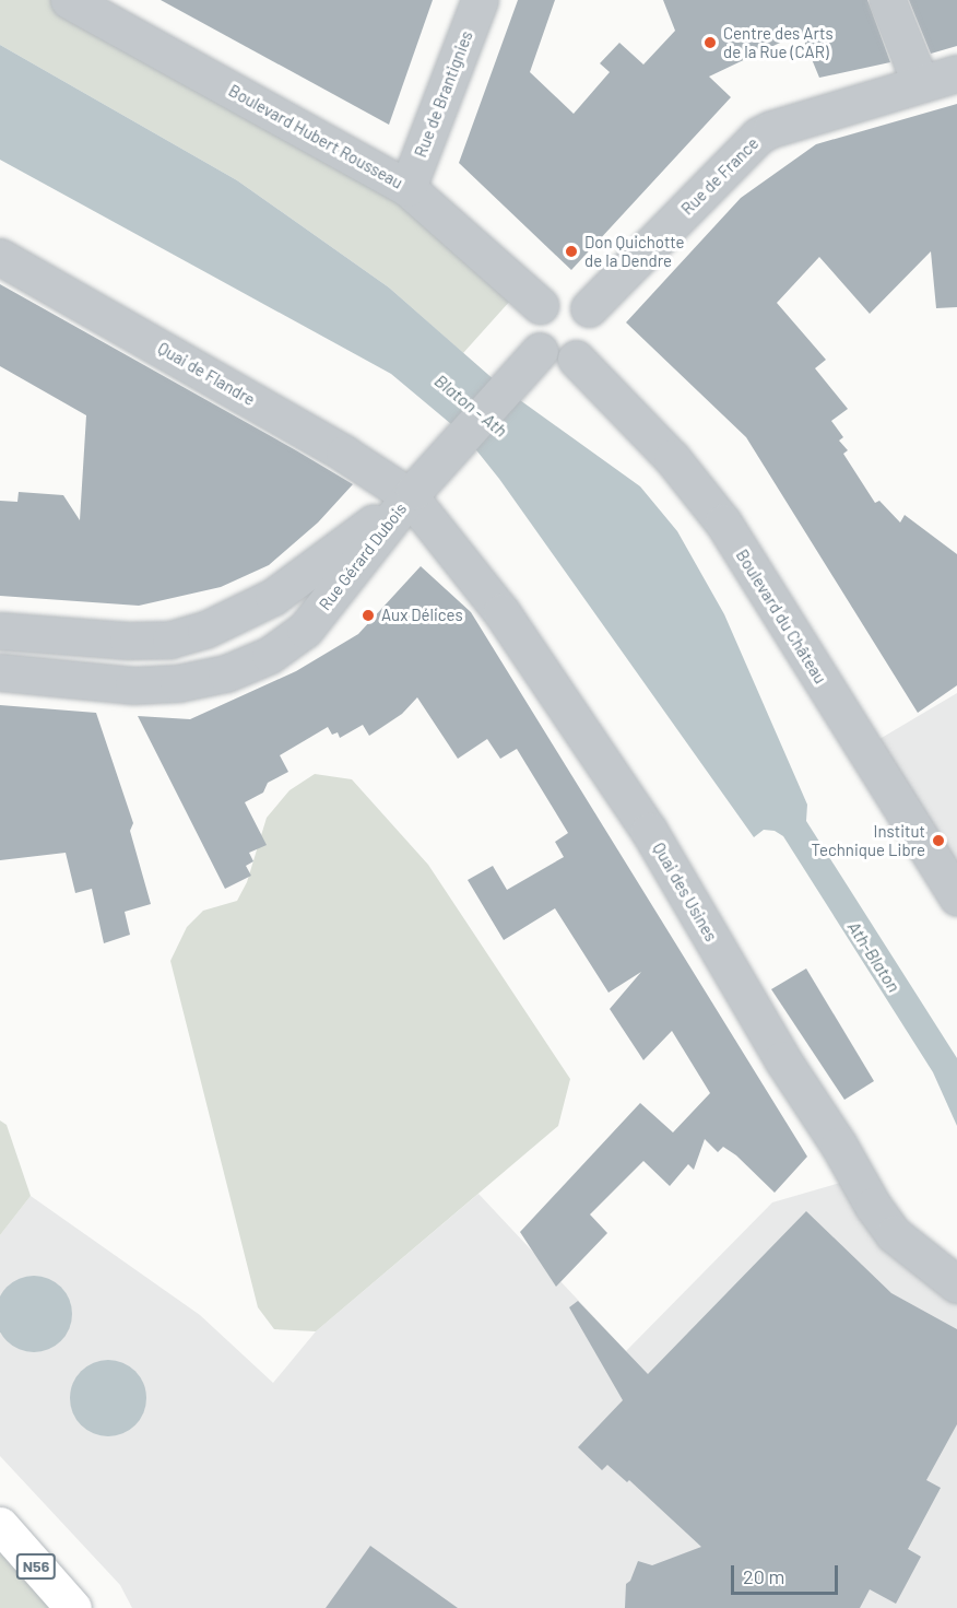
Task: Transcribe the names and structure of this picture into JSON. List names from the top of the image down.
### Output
{
  "streets": {
    "main road": ["N56"],
    "street": [
      "Rue de Brantignies",
      "Boulevard Hubert Rousseau",
      "Rue de France",
      "Quai de Flandre",
      "Rue Gérard Dubois",
      "Boulevard du Château",
      "Quai des Usines"
    ]
  },
  "crossings": [
    ["Rue de Brantignies", "Boulevard Hubert Rousseau"],
    ["Boulevard Hubert Rousseau", "Rue de France"],
    ["Boulevard Hubert Rousseau", "Boulevard du Château"],
    ["Rue de France", "Boulevard du Château"],
    ["Quai de Flandre", "Rue Gérard Dubois"],
    ["Quai de Flandre", "Quai des Usines"],
    ["Rue Gérard Dubois", "Quai des Usines"]
  ],
  "water": ["Blaton - Ath", "Ath-Blaton"],
  "places": [
    "Centre des Arts de la Rue (CAR)",
    "Don Quichotte de la Dendre",
    "Aux Délices",
    "Institut Technique Libre"
  ],
  "scale_bar": "20 m"
}
